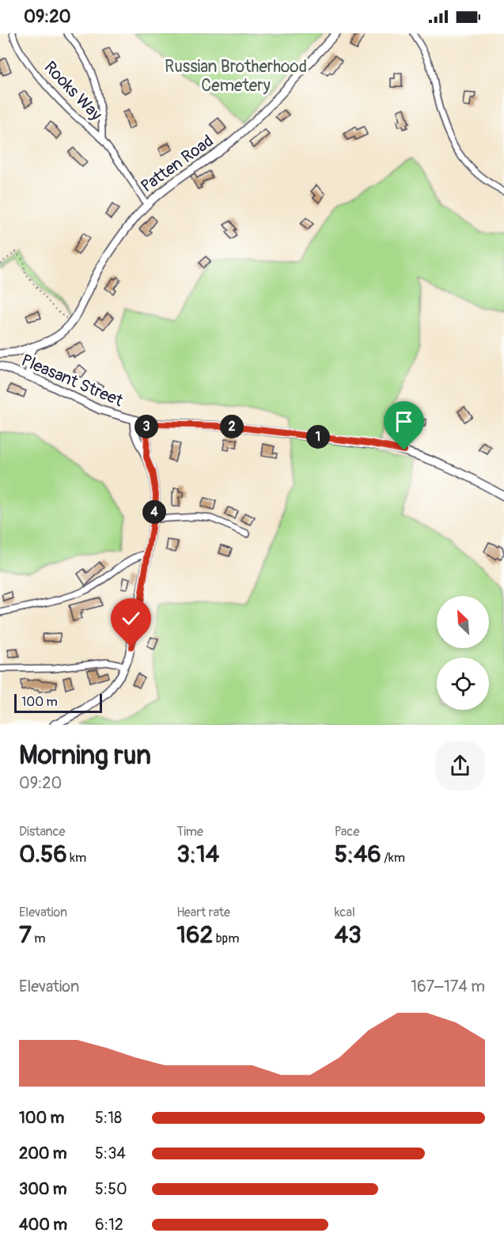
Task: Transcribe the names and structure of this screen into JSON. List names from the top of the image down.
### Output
{
  "streets": {
    "street": ["Rooks Way", "Patten Road", "Pleasant Street"]
  },
  "crossings": [
    ["Rooks Way", "Patten Road"]
  ],
  "parks": ["Russian Brotherhood Cemetery"],
  "scale_bar": "100 m",
  "north": "top left",
  "page": {
    "status": "09:20",
    "pins": [
      "2",
      "3",
      "1",
      "4"
    ],
    "scale": "100 m",
    "heading": ["Morning run", "09:20"],
    "stats": [
      ["Distance", "0.56 km"],
      ["Time", "3:14"],
      ["Pace", "5:46 /km"],
      ["Elevation", "7 m"],
      ["Heart rate", "162 bpm"],
      ["kcal", "43"]
    ],
    "chart": ["Elevation", "167–174 m"],
    "list": [
      {
        "name": "100 m",
        "note": "5:18"
      },
      {
        "name": "200 m",
        "note": "5:34"
      },
      {
        "name": "300 m",
        "note": "5:50"
      },
      {
        "name": "400 m",
        "note": "6:12"
      }
    ]
  }
}
